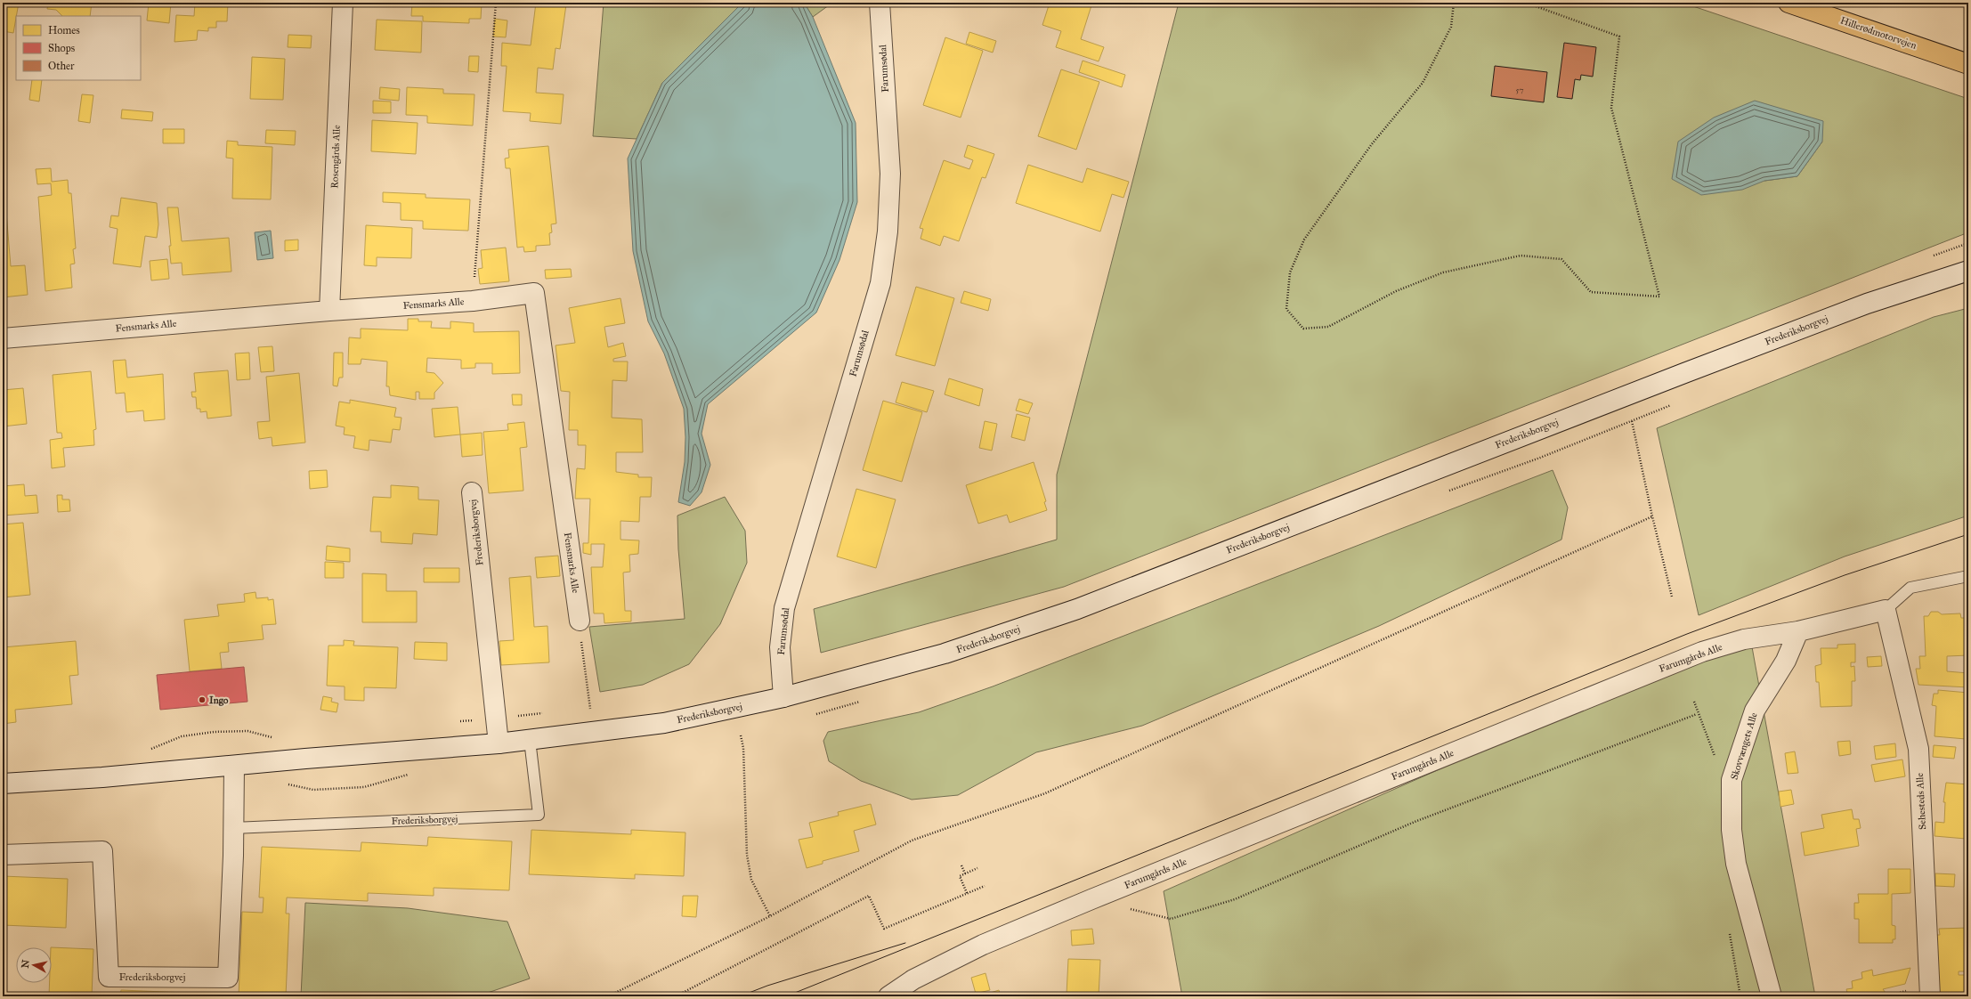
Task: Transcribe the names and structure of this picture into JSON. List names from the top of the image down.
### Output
{
  "streets": {
    "highway": ["Hillerødmotorvejen"],
    "street": [
      "Farumsødal",
      "Rosengårds Alle",
      "Fensmarks Alle",
      "Frederiksborgvej",
      "Farumgårds Alle",
      "Skovvængets Alle",
      "Sehesteds Alle"
    ]
  },
  "crossings": [
    ["Farumsødal", "Frederiksborgvej"],
    ["Rosengårds Alle", "Fensmarks Alle"],
    ["Farumgårds Alle", "Skovvængets Alle"],
    ["Farumgårds Alle", "Sehesteds Alle"]
  ],
  "places": ["Ingo"],
  "house_numbers": ["57"],
  "legend": ["Homes", "Shops", "Other"],
  "north": "left"
}
